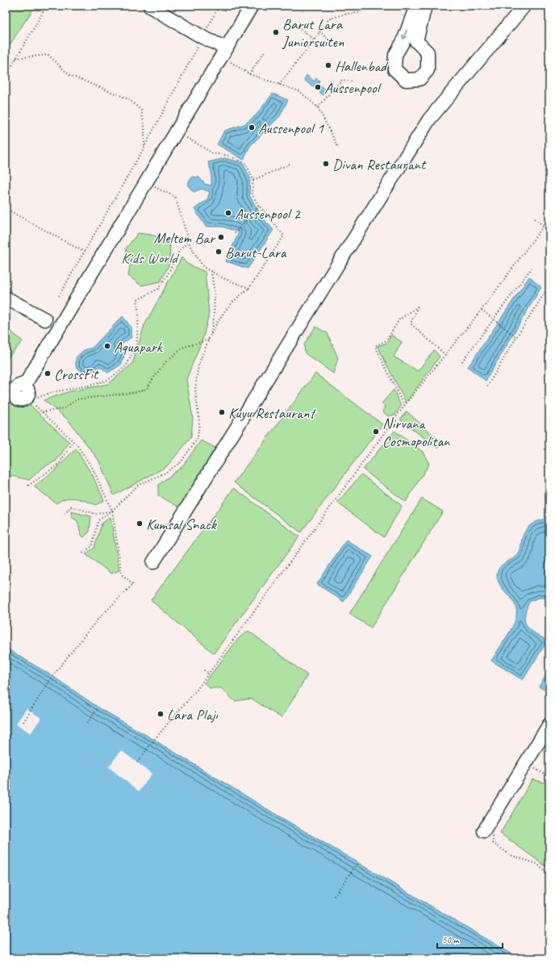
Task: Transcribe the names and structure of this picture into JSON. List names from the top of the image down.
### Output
{
  "parks": ["Kids World"],
  "places": [
    "Barut Lara Juniorsuiten",
    "Hallenbad",
    "Aussenpool",
    "Aussenpool 1",
    "Divan Restaurant",
    "Aussenpool 2",
    "Meltem Bar",
    "Barut-Lara",
    "Aquapark",
    "CrossFit",
    "Kuyu Restaurant",
    "Nirvana Cosmopolitan",
    "Kumsal Snack",
    "Lara Plajı"
  ],
  "scale_bar": "50 m"
}
